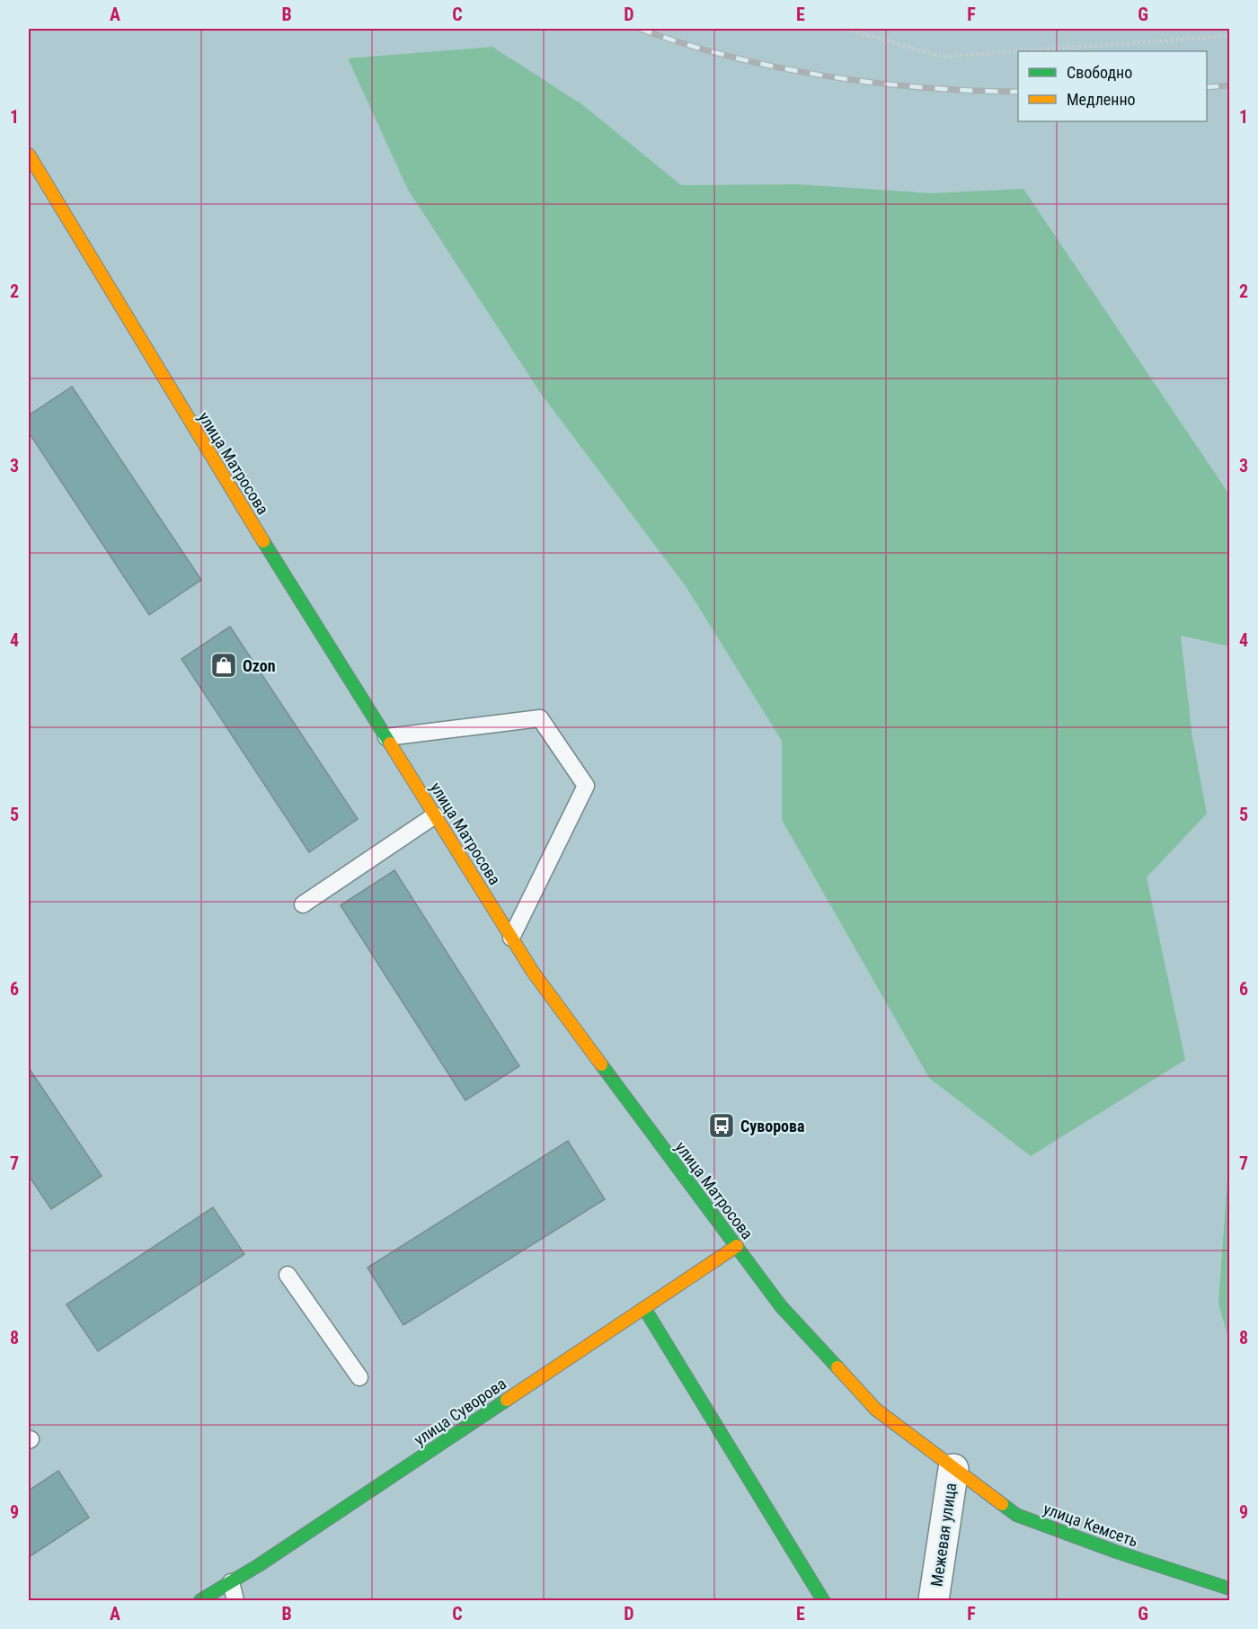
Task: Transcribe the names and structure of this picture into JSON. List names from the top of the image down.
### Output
{
  "streets": {
    "main road": ["улица Матросова", "улица Суворова", "улица Кемсеть"],
    "street": ["Межевая улица"]
  },
  "crossings": [
    ["улица Матросова", "улица Суворова"],
    ["улица Матросова", "улица Кемсеть"],
    ["улица Матросова", "Межевая улица"],
    ["улица Кемсеть", "Межевая улица"]
  ],
  "places": {
    "shop": ["Ozon"],
    "bus stop": ["Суворова"]
  },
  "legend": ["Свободно", "Медленно"],
  "grid": {
    "columns": [
      "A",
      "B",
      "C",
      "D",
      "E",
      "F",
      "G"
    ],
    "rows": [
      "1",
      "2",
      "3",
      "4",
      "5",
      "6",
      "7",
      "8",
      "9"
    ]
  }
}
